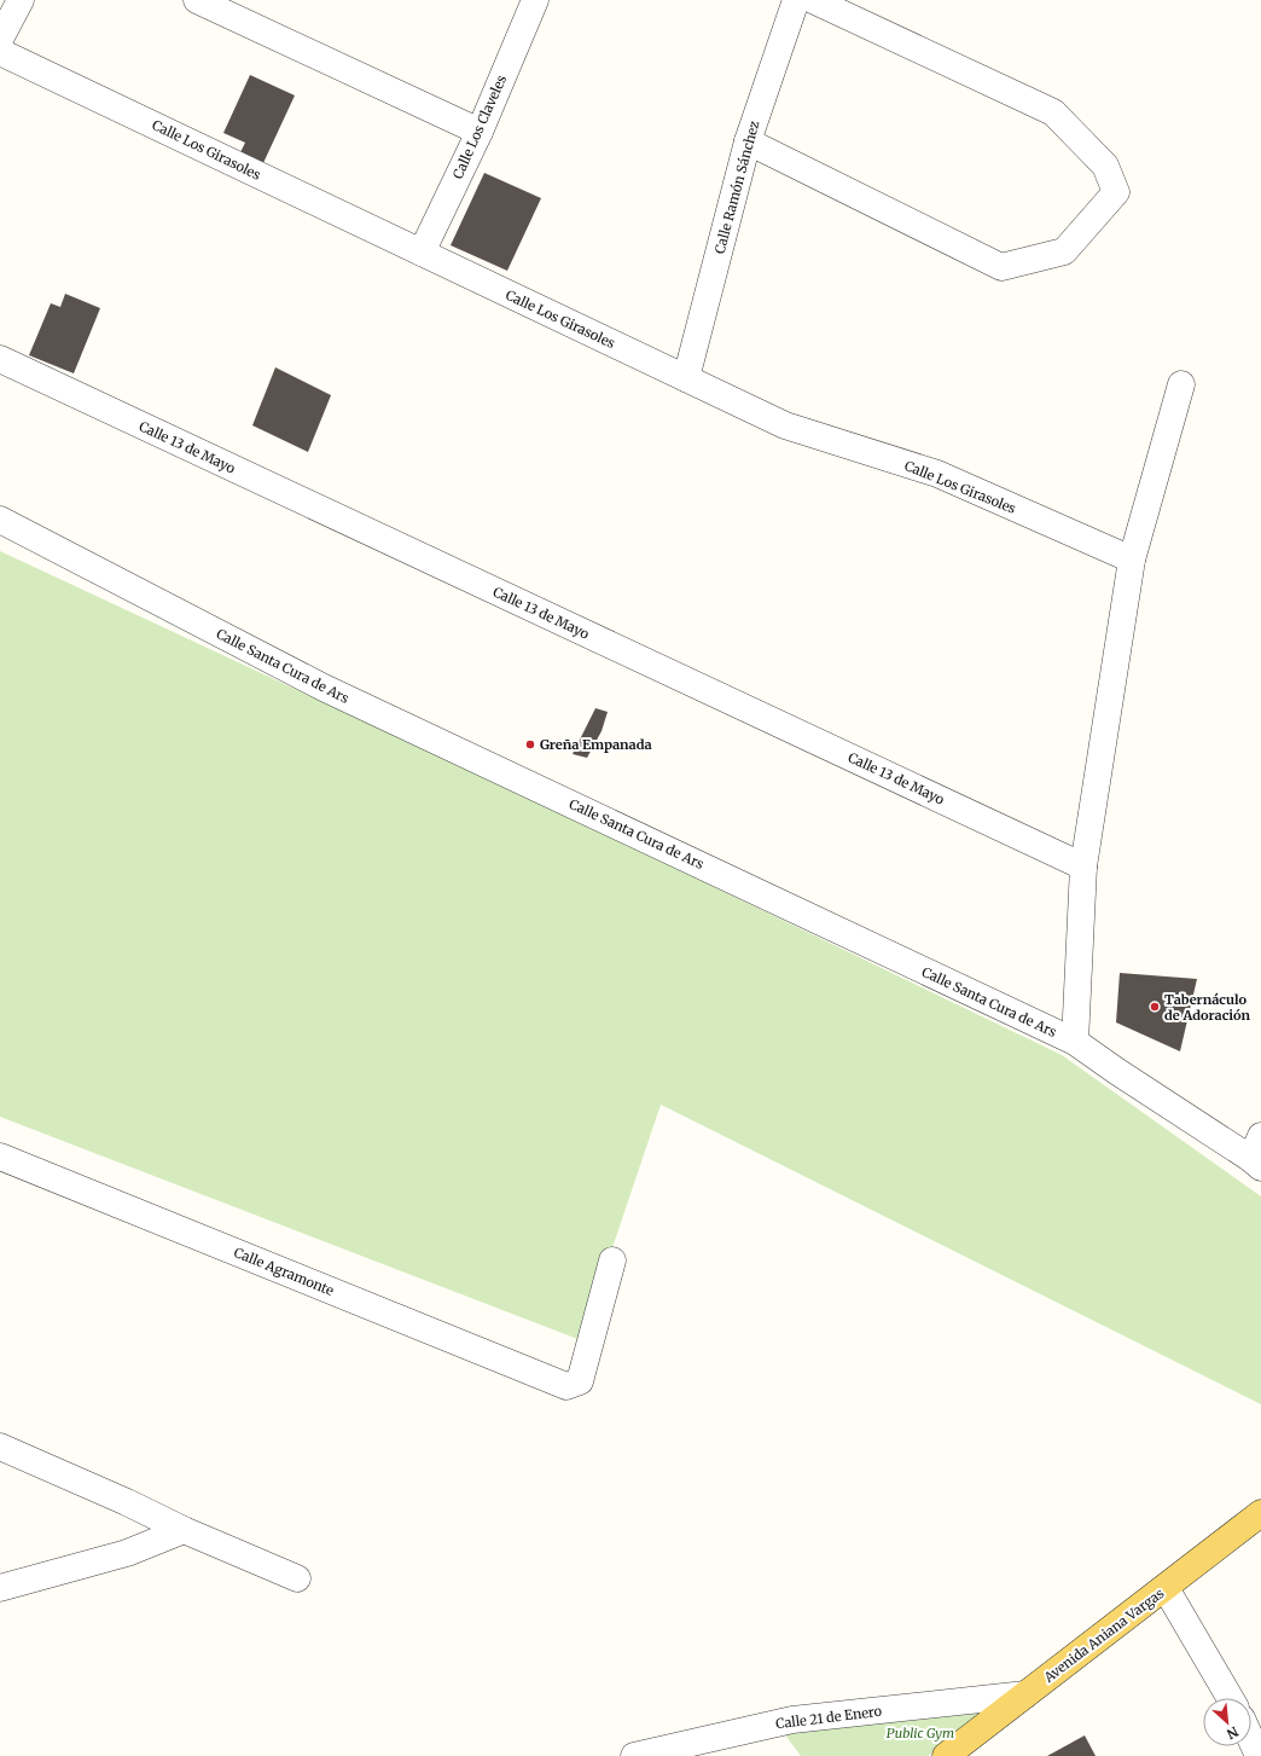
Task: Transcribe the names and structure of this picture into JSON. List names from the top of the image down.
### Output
{
  "streets": {
    "main road": ["Avenida Aniana Vargas"],
    "street": [
      "Calle Los Claveles",
      "Calle Los Girasoles",
      "Calle Ramón Sánchez",
      "Calle 13 de Mayo",
      "Calle Santa Cura de Ars",
      "Calle Agramonte",
      "Calle 21 de Enero"
    ]
  },
  "crossings": [
    ["Calle Los Claveles", "Calle Los Girasoles"],
    ["Calle Los Girasoles", "Calle Ramón Sánchez"],
    ["Avenida Aniana Vargas", "Calle 21 de Enero"]
  ],
  "parks": ["Public Gym"],
  "places": ["Greña Empanada", "Tabernáculo de Adoración"],
  "north": "bottom right"
}
